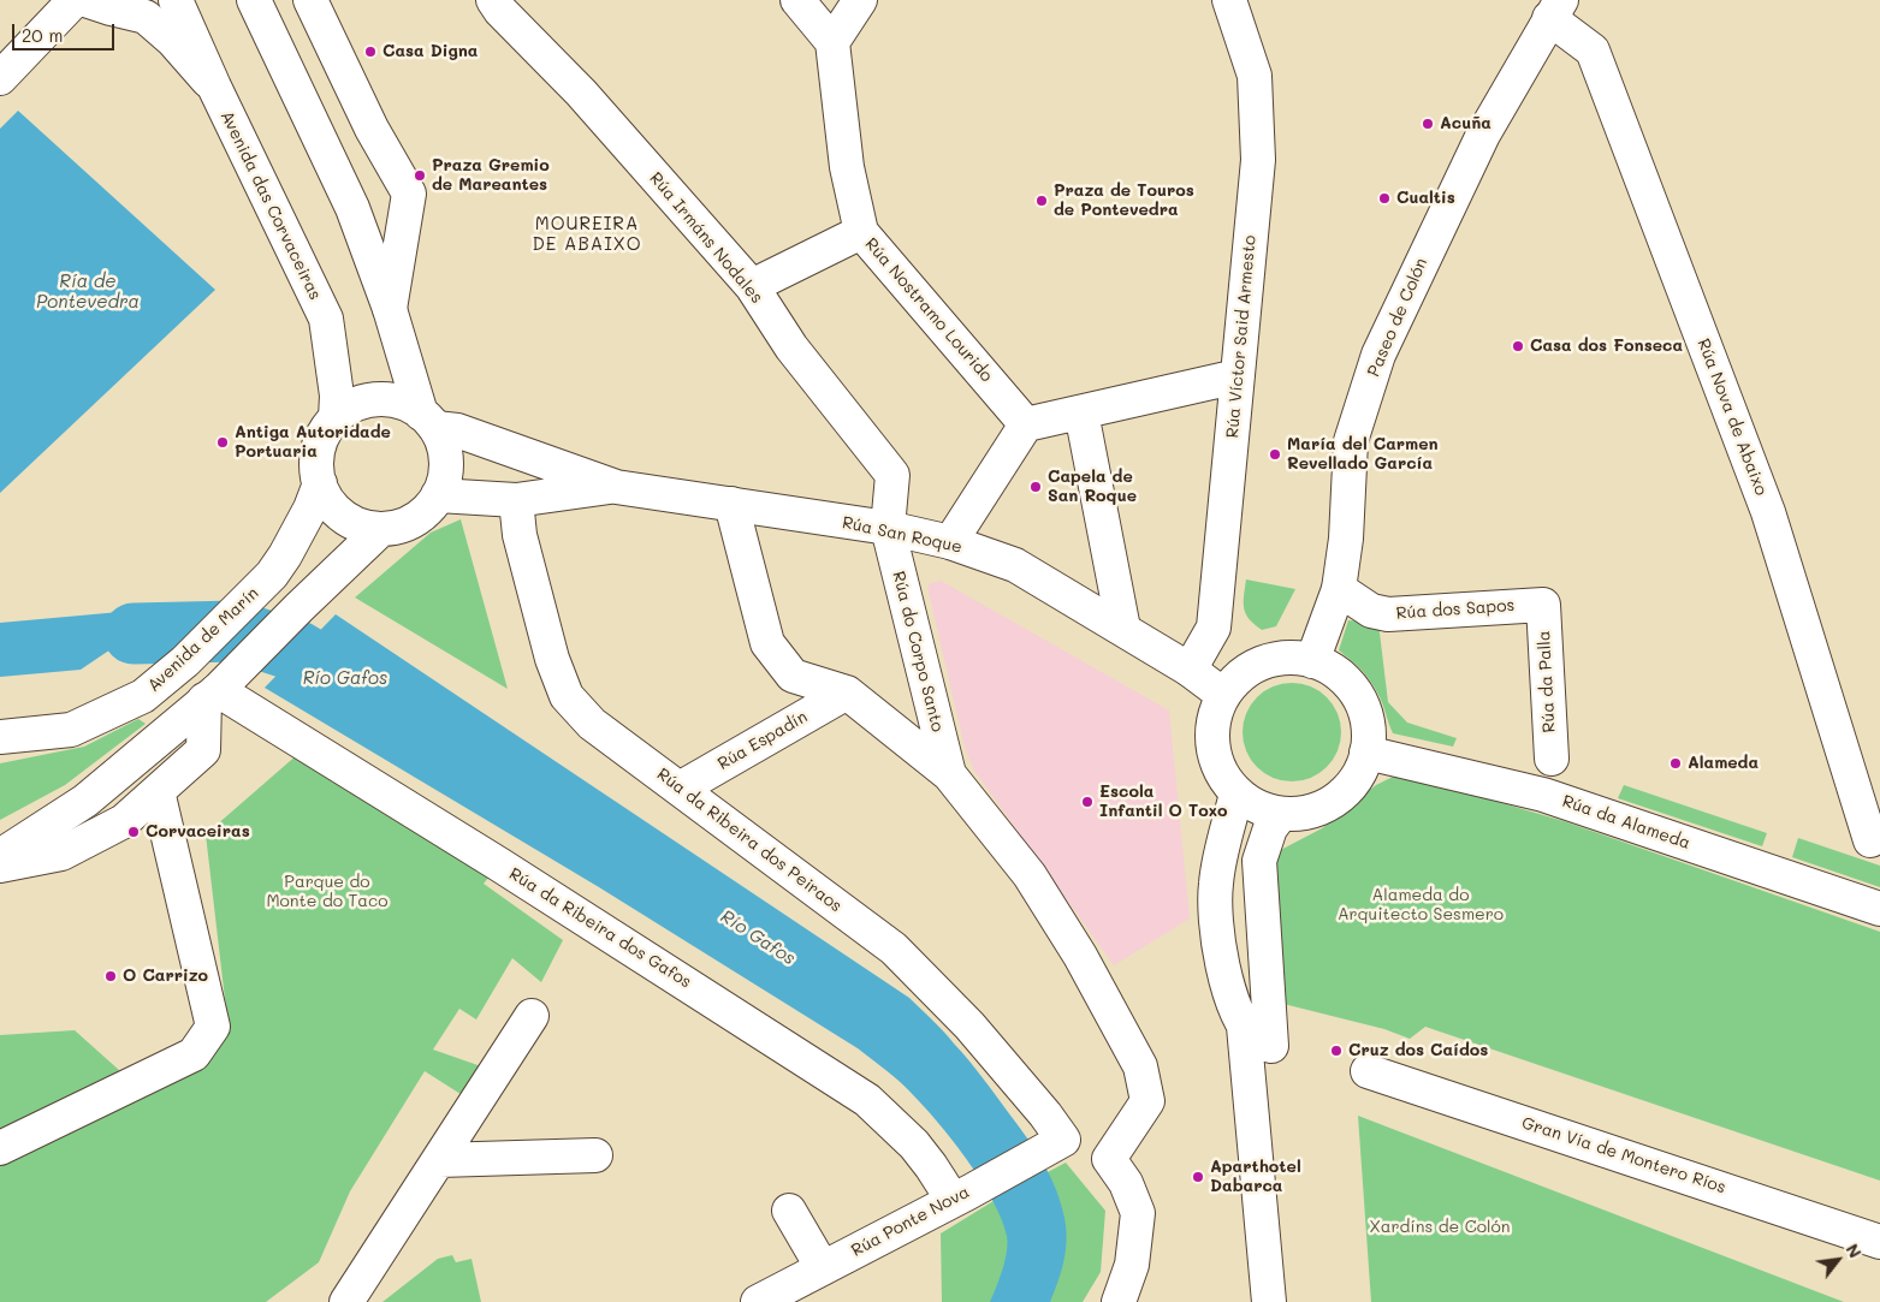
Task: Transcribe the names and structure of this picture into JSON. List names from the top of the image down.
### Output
{
  "streets": {
    "main road": [
      "Avenida das Corvaceiras",
      "Rúa Irmáns Nodales",
      "Rúa Nostramo Lourido",
      "Paseo de Colón",
      "Rúa Víctor Said Armesto",
      "Rúa Nova de Abaixo",
      "Rúa San Roque",
      "Rúa dos Sapos",
      "Avenida de Marín",
      "Rúa do Corpo Santo",
      "Rúa da Palla",
      "Rúa Espadín",
      "Rúa da Alameda",
      "Rúa da Ribeira dos Peiraos",
      "Rúa da Ribeira dos Gafos",
      "Gran Vía de Montero Ríos",
      "Rúa Ponte Nova"
    ]
  },
  "crossings": [
    ["Avenida das Corvaceiras", "Rúa San Roque"],
    ["Avenida das Corvaceiras", "Avenida de Marín"],
    ["Rúa Irmáns Nodales", "Rúa San Roque"],
    ["Rúa Irmáns Nodales", "Rúa do Corpo Santo"],
    ["Paseo de Colón", "Rúa Nova de Abaixo"],
    ["Paseo de Colón", "Rúa San Roque"],
    ["Paseo de Colón", "Rúa dos Sapos"],
    ["Paseo de Colón", "Rúa da Alameda"],
    ["Rúa Víctor Said Armesto", "Rúa San Roque"],
    ["Rúa San Roque", "Avenida de Marín"],
    ["Rúa San Roque", "Rúa do Corpo Santo"],
    ["Rúa San Roque", "Rúa da Alameda"],
    ["Rúa San Roque", "Rúa da Ribeira dos Peiraos"],
    ["Rúa dos Sapos", "Rúa da Palla"],
    ["Rúa Espadín", "Rúa da Ribeira dos Peiraos"],
    ["Rúa da Ribeira dos Peiraos", "Rúa Ponte Nova"],
    ["Rúa da Ribeira dos Gafos", "Rúa Ponte Nova"]
  ],
  "districts": ["MOUREIRA DE ABAIXO"],
  "water": ["Ría de Pontevedra", "Río Gafos"],
  "parks": ["Parque do Monte do Taco", "Alameda do Arquitecto Sesmero", "Xardíns de Colón"],
  "places": [
    "Casa Digna",
    "Acuña",
    "Praza Gremio de Mareantes",
    "Cualtis",
    "Praza de Touros de Pontevedra",
    "Casa dos Fonseca",
    "Antiga Autoridade Portuaria",
    "María del Carmen Revellado García",
    "Capela de San Roque",
    "Alameda",
    "Escola Infantil O Toxo",
    "Corvaceiras",
    "O Carrizo",
    "Cruz dos Caídos",
    "Aparthotel Dabarca"
  ],
  "scale_bar": "20 m",
  "north": "top right"
}
